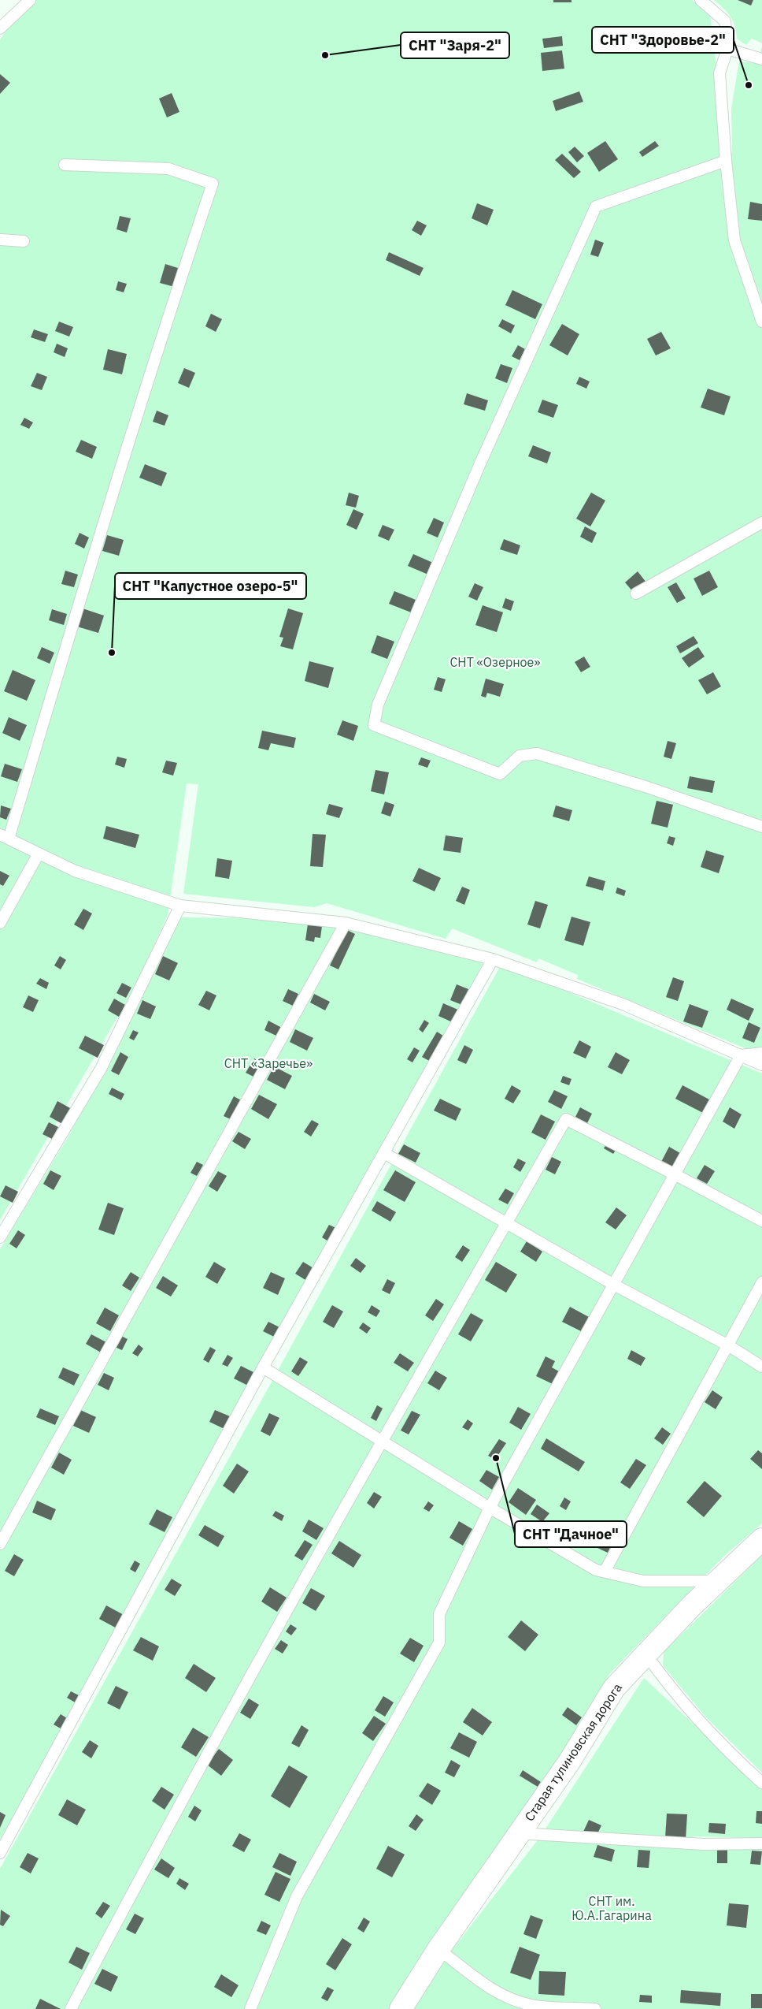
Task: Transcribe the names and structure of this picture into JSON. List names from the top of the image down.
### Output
{
  "streets": {
    "street": ["Старая тулиновская дорога"]
  },
  "parks": ["СНТ «Озерное»", "СНТ «Заречье»", "СНТ им. Ю.А.Гагарина"],
  "places": [
    "СНТ \"Заря-2\"",
    "СНТ \"Здоровье-2\"",
    "СНТ \"Капустное озеро-5\"",
    "СНТ \"Дачное\""
  ]
}
